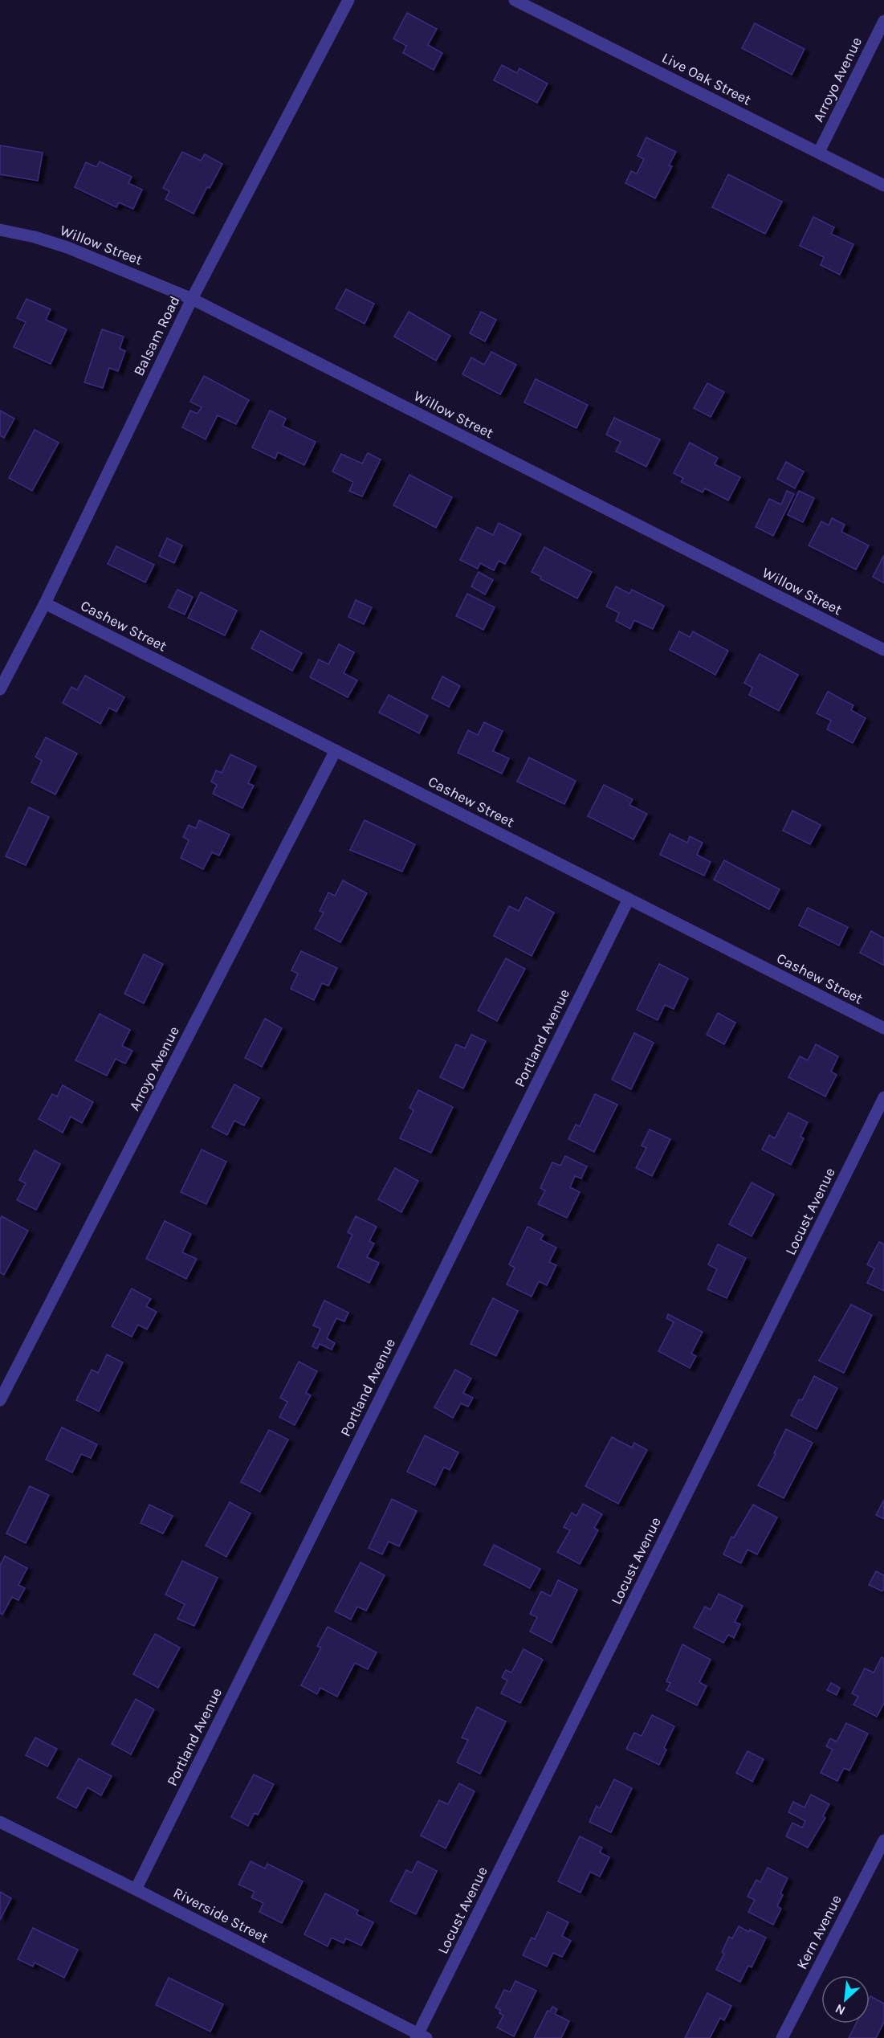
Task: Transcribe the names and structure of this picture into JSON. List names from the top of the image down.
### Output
{
  "streets": {
    "street": [
      "Live Oak Street",
      "Arroyo Avenue",
      "Willow Street",
      "Balsam Road",
      "Cashew Street",
      "Portland Avenue",
      "Locust Avenue",
      "Riverside Street",
      "Kern Avenue"
    ]
  },
  "crossings": [
    ["Live Oak Street", "Arroyo Avenue"],
    ["Arroyo Avenue", "Cashew Street"],
    ["Willow Street", "Balsam Road"],
    ["Balsam Road", "Cashew Street"],
    ["Cashew Street", "Portland Avenue"],
    ["Portland Avenue", "Riverside Street"],
    ["Locust Avenue", "Riverside Street"]
  ],
  "north": "bottom left"
}
